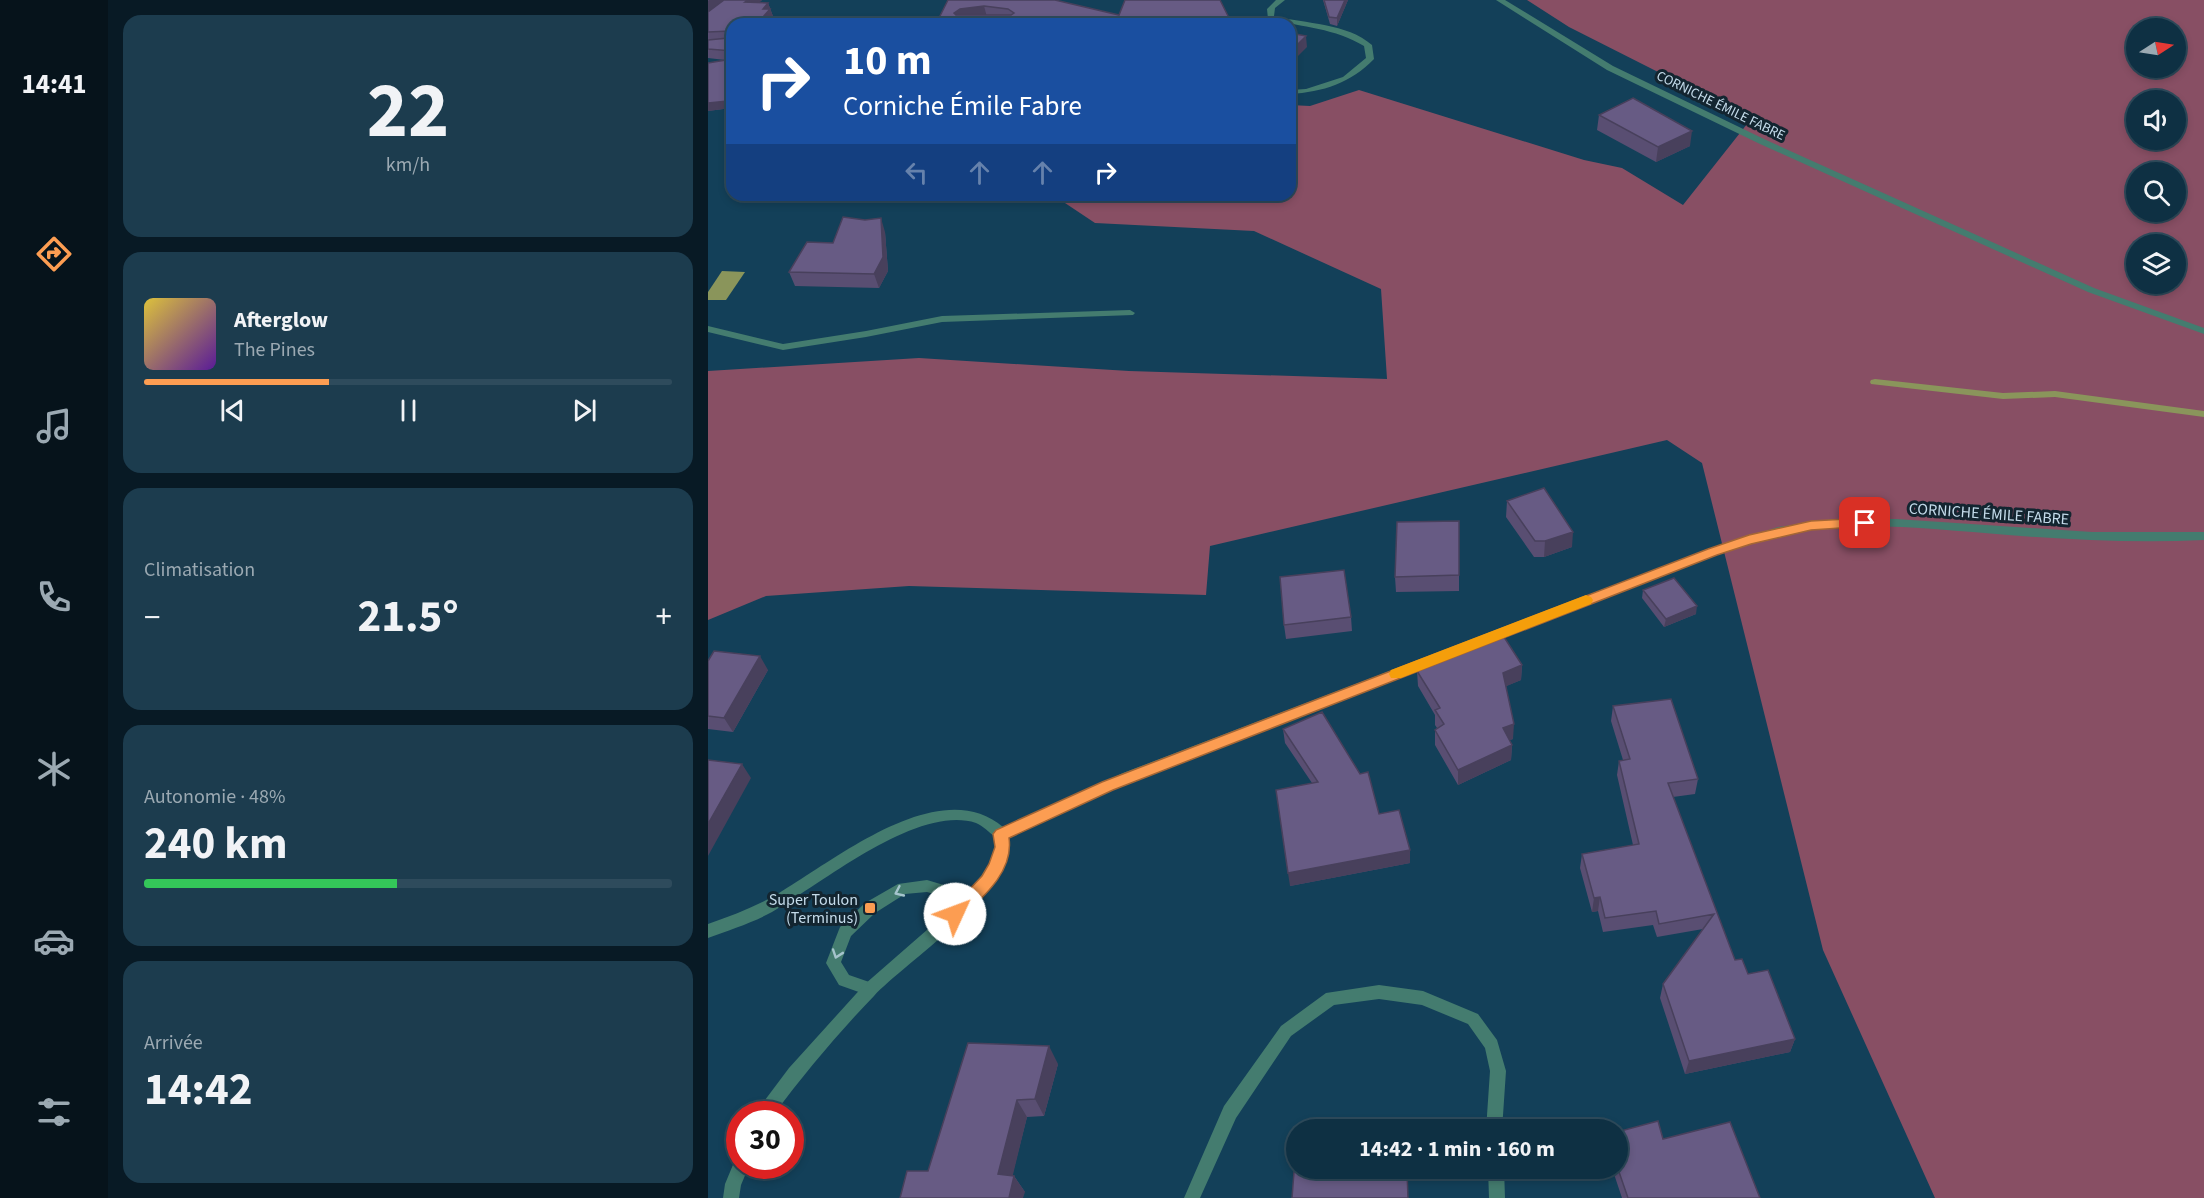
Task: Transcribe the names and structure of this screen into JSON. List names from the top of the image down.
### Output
{
  "streets": {
    "street": ["CORNICHE ÉMILE FABRE"]
  },
  "places": {
    "transit": ["Super Toulon (Terminus)"]
  },
  "north": "right",
  "page": {
    "tabs": "14:41",
    "tile": [
      ["22", "km/h"],
      "Climatisation",
      ["Autonomie · 48%", "240 km"],
      ["Arrivée", "14:42"]
    ],
    "turn": ["10 m", "Corniche Émile Fabre"],
    "song": ["Afterglow", "The Pines"],
    "heat": ["−", "21.5°", "+"],
    "limit": "30",
    "trip": "14:42 · 1 min · 160 m"
  }
}
